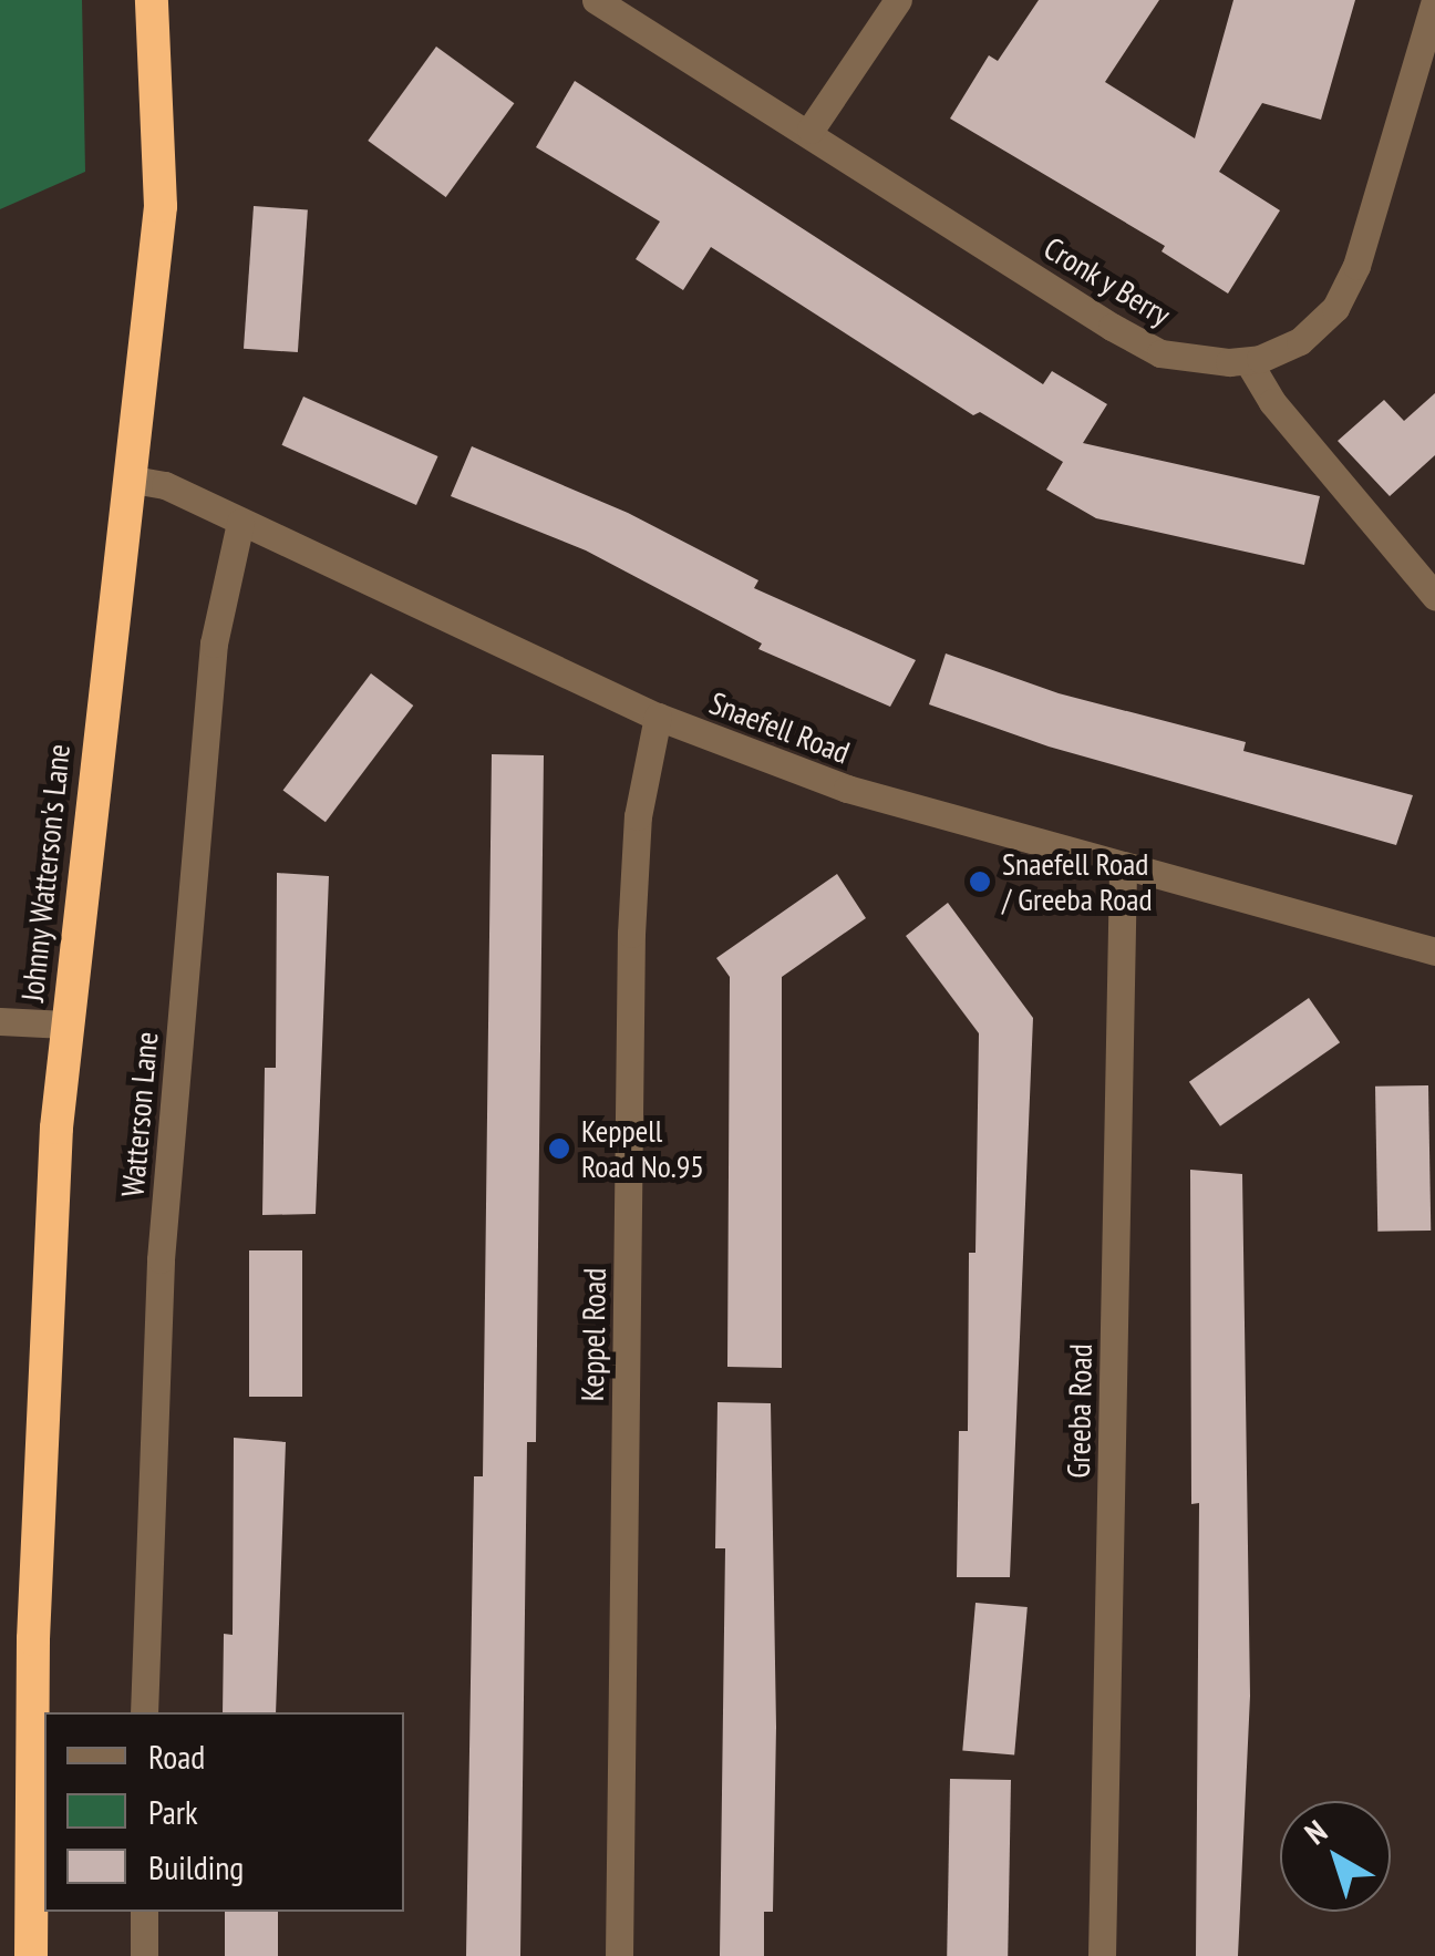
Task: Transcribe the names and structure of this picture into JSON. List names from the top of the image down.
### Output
{
  "streets": {
    "highway": ["Johnny Watterson's Lane"],
    "street": [
      "Cronk y Berry",
      "Snaefell Road",
      "Watterson Lane",
      "Keppel Road",
      "Greeba Road"
    ]
  },
  "crossings": [
    ["Snaefell Road", "Johnny Watterson's Lane"],
    ["Snaefell Road", "Watterson Lane"],
    ["Snaefell Road", "Keppel Road"],
    ["Snaefell Road", "Greeba Road"]
  ],
  "places": ["Snaefell Road / Greeba Road", "Keppell Road No.95"],
  "legend": ["Road", "Park", "Building"],
  "north": "top left"
}
